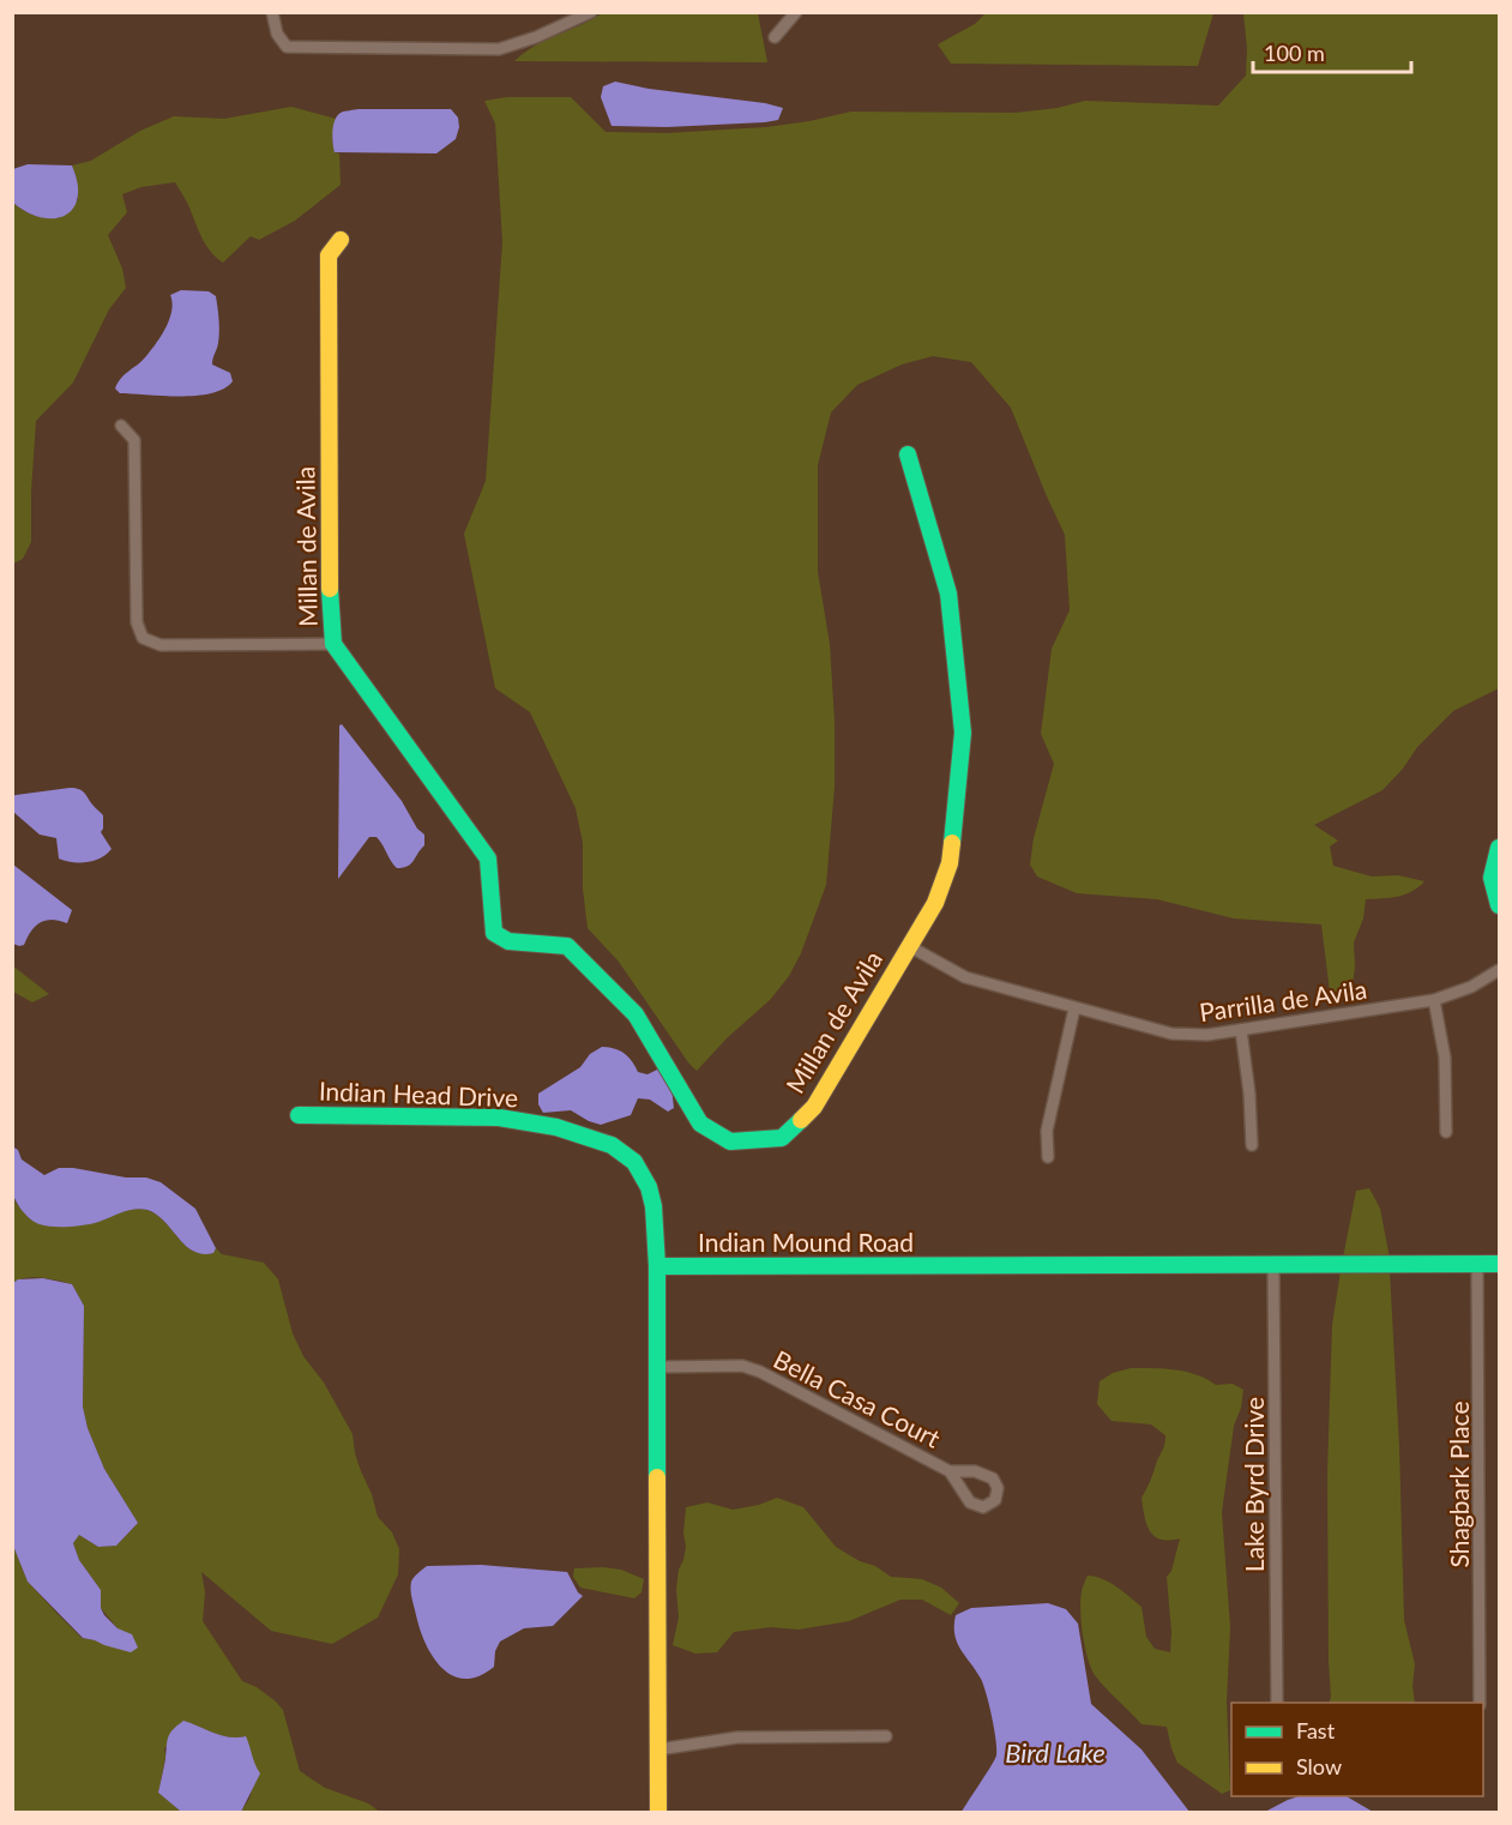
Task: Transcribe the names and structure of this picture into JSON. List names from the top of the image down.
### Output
{
  "streets": {
    "street": [
      "Millan de Avila",
      "Parrilla de Avila",
      "Indian Head Drive",
      "Indian Mound Road",
      "Bella Casa Court",
      "Lake Byrd Drive",
      "Shagbark Place"
    ]
  },
  "crossings": [
    ["Millan de Avila", "Parrilla de Avila"],
    ["Indian Head Drive", "Indian Mound Road"],
    ["Indian Mound Road", "Lake Byrd Drive"],
    ["Indian Mound Road", "Shagbark Place"]
  ],
  "water": ["Bird Lake"],
  "legend": ["Fast", "Slow"],
  "scale_bar": "100 m"
}
